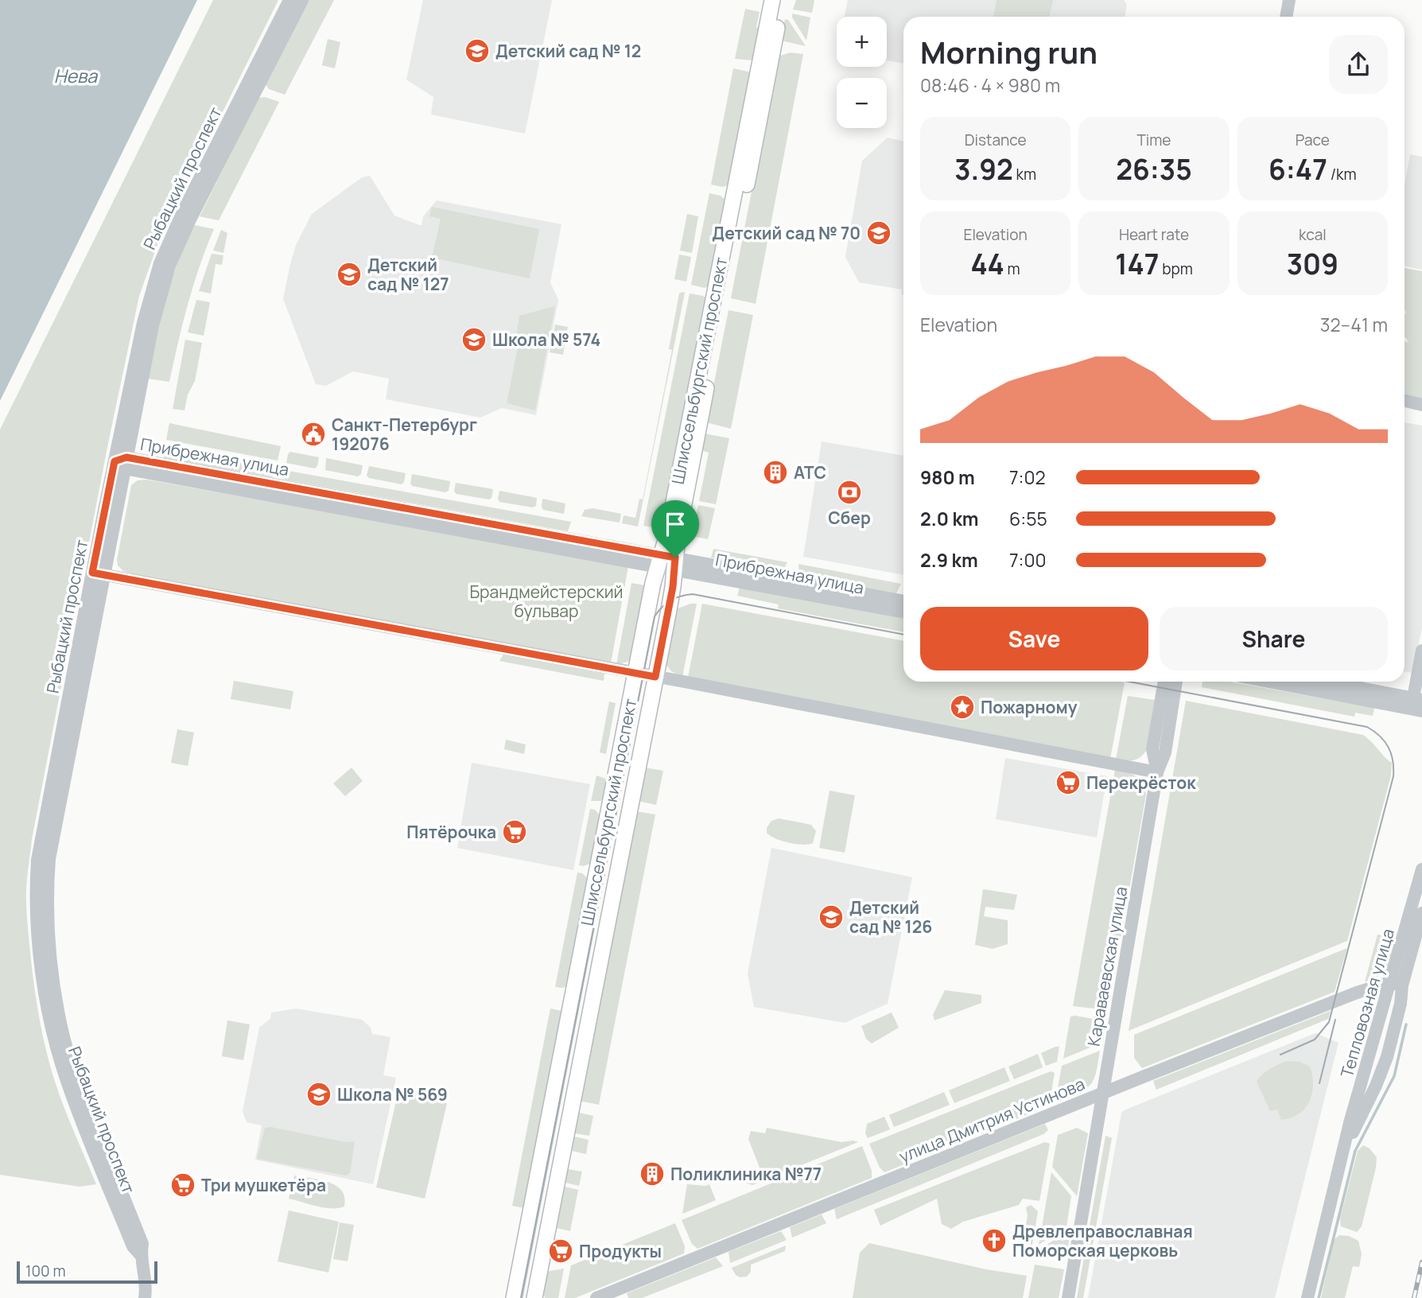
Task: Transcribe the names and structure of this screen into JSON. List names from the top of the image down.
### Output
{
  "streets": {
    "main road": ["Шлиссельбургский проспект"],
    "street": [
      "Рыбацкий проспект",
      "Прибрежная улица",
      "Караваевская улица",
      "Тепловозная улица",
      "улица Дмитрия Устинова"
    ]
  },
  "crossings": [
    ["Рыбацкий проспект", "Прибрежная улица"],
    ["Шлиссельбургский проспект", "Прибрежная улица"],
    ["Караваевская улица", "улица Дмитрия Устинова"],
    ["Тепловозная улица", "улица Дмитрия Устинова"]
  ],
  "water": ["Нева"],
  "parks": ["Брандмейстерский бульвар"],
  "places": {
    "school or university": [
      "Детский сад № 12",
      "Детский сад № 70",
      "Детский сад № 127",
      "Школа № 574",
      "Детский сад № 126",
      "Школа № 569"
    ],
    "public building": ["Санкт-Петербург 192076"],
    "building": ["АТС", "Поликлиника №77"],
    "bank": ["Сбер"],
    "place": ["Пожарному"],
    "supermarket": [
      "Перекрёсток",
      "Пятёрочка",
      "Три мушкетёра",
      "Продукты"
    ],
    "church": ["Древлеправославная Поморская церковь"]
  },
  "scale_bar": "100 m",
  "page": {
    "map_buttons": ["+", "−"],
    "heading": ["Morning run", "08:46 · 4 × 980 m"],
    "stats": [
      ["Distance", "3.92 km"],
      ["Time", "26:35"],
      ["Pace", "6:47 /km"],
      ["Elevation", "44 m"],
      ["Heart rate", "147 bpm"],
      ["kcal", "309"]
    ],
    "chart": ["Elevation", "32–41 m"],
    "list": [
      {
        "name": "980 m",
        "note": "7:02"
      },
      {
        "name": "2.0 km",
        "note": "6:55"
      },
      {
        "name": "2.9 km",
        "note": "7:00"
      }
    ],
    "buttons": ["Save", "Share"],
    "scale": "100 m"
  }
}
